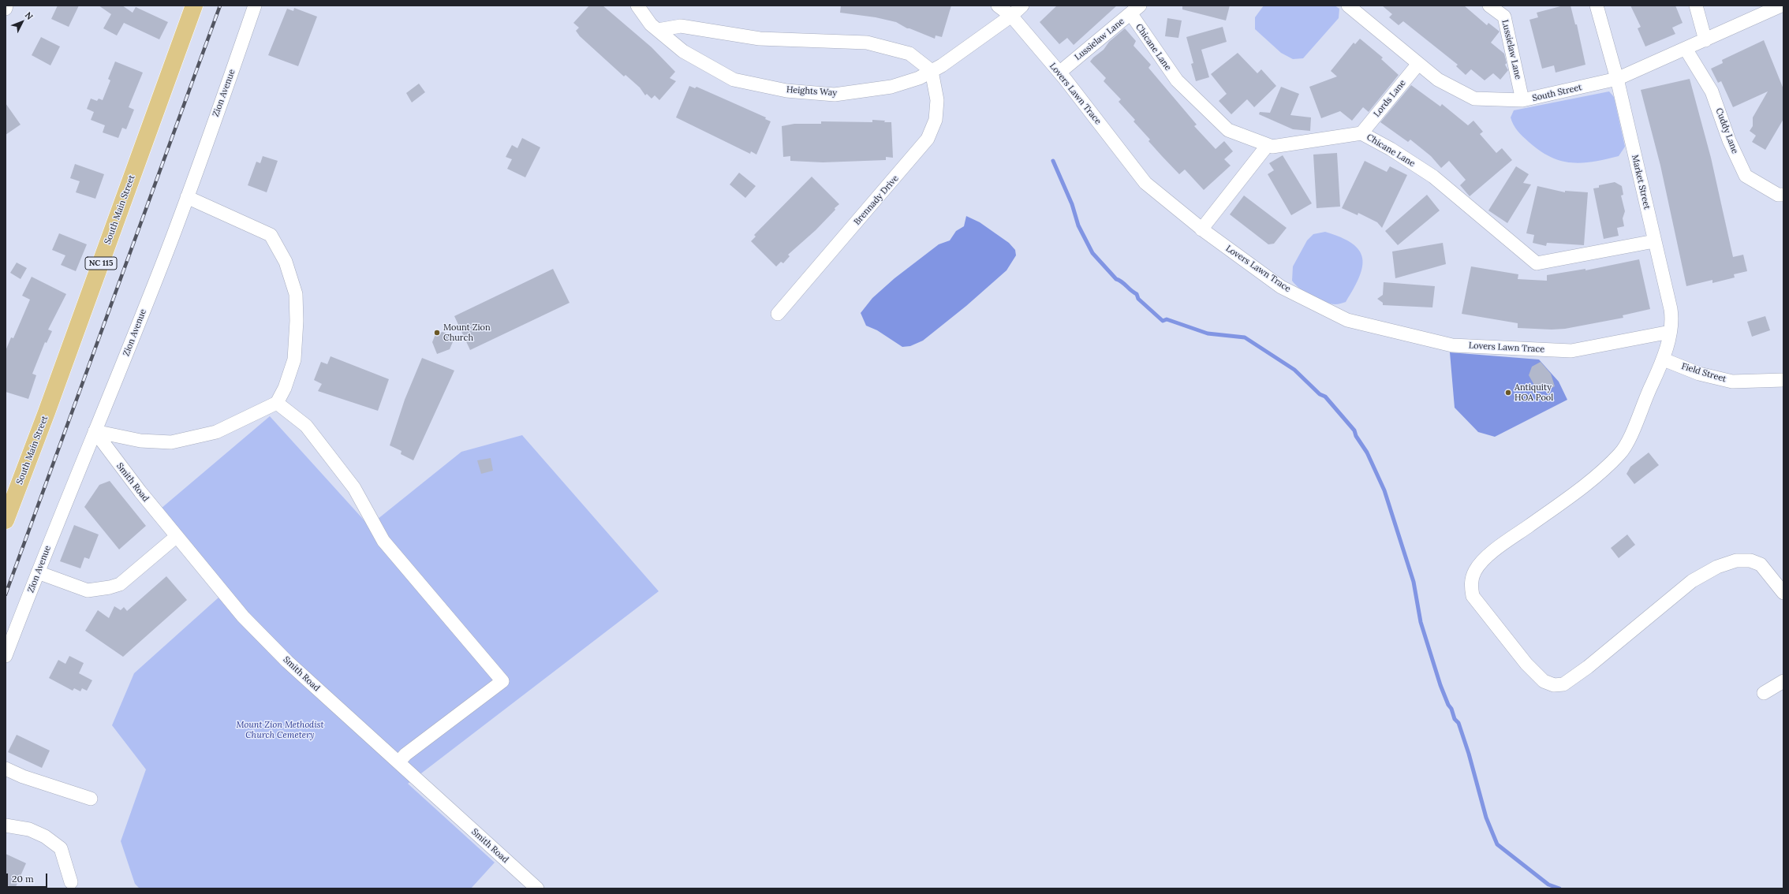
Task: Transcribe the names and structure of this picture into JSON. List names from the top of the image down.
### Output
{
  "streets": {
    "main road": ["South Main Street", "NC 115"],
    "street": [
      "Lussielaw Lane",
      "Chicane Lane",
      "Heights Way",
      "Zion Avenue",
      "South Street",
      "Lovers Lawn Trace",
      "Lords Lane",
      "Cuddy Lane",
      "Market Street",
      "Brennady Drive",
      "Field Street",
      "Smith Road"
    ]
  },
  "crossings": [
    ["Lussielaw Lane", "Chicane Lane"],
    ["Lussielaw Lane", "South Street"],
    ["Lussielaw Lane", "Lovers Lawn Trace"],
    ["Chicane Lane", "Lords Lane"],
    ["Chicane Lane", "Market Street"],
    ["Heights Way", "Lovers Lawn Trace"],
    ["Heights Way", "Brennady Drive"],
    ["Zion Avenue", "Smith Road"],
    ["South Street", "Lords Lane"],
    ["South Street", "Cuddy Lane"],
    ["South Street", "Market Street"],
    ["Lovers Lawn Trace", "Market Street"],
    ["Market Street", "Field Street"]
  ],
  "parks": ["Mount Zion Methodist Church Cemetery"],
  "places": ["Mount Zion Church", "Antiquity HOA Pool"],
  "scale_bar": "20 m",
  "north": "top right"
}
